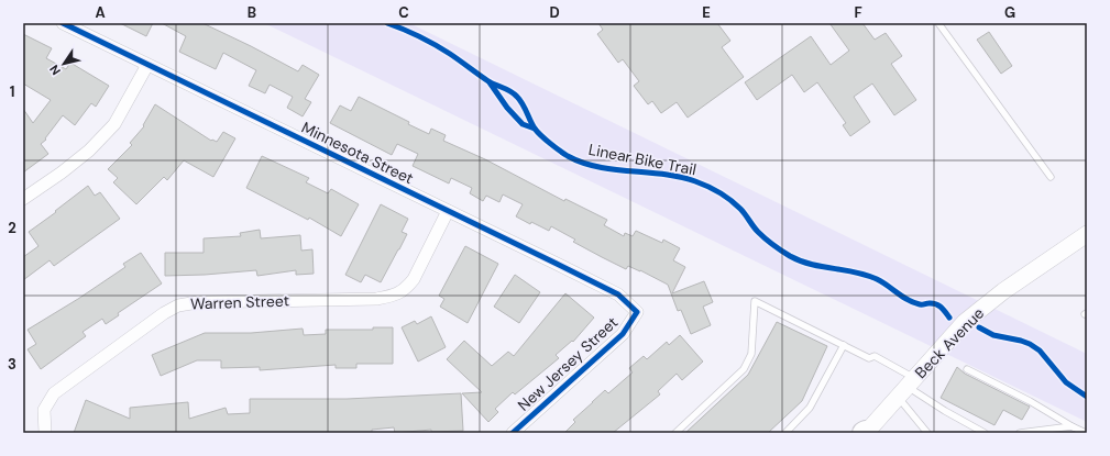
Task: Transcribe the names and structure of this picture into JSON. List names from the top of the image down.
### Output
{
  "streets": {
    "main road": ["Beck Avenue"],
    "street": ["Minnesota Street", "Warren Street", "New Jersey Street"],
    "cycle path": ["Linear Bike Trail"]
  },
  "crossings": [
    ["Minnesota Street", "Warren Street"],
    ["Minnesota Street", "New Jersey Street"]
  ],
  "north": "bottom left",
  "grid": {
    "columns": [
      "A",
      "B",
      "C",
      "D",
      "E",
      "F",
      "G"
    ],
    "rows": ["1", "2", "3"]
  }
}
